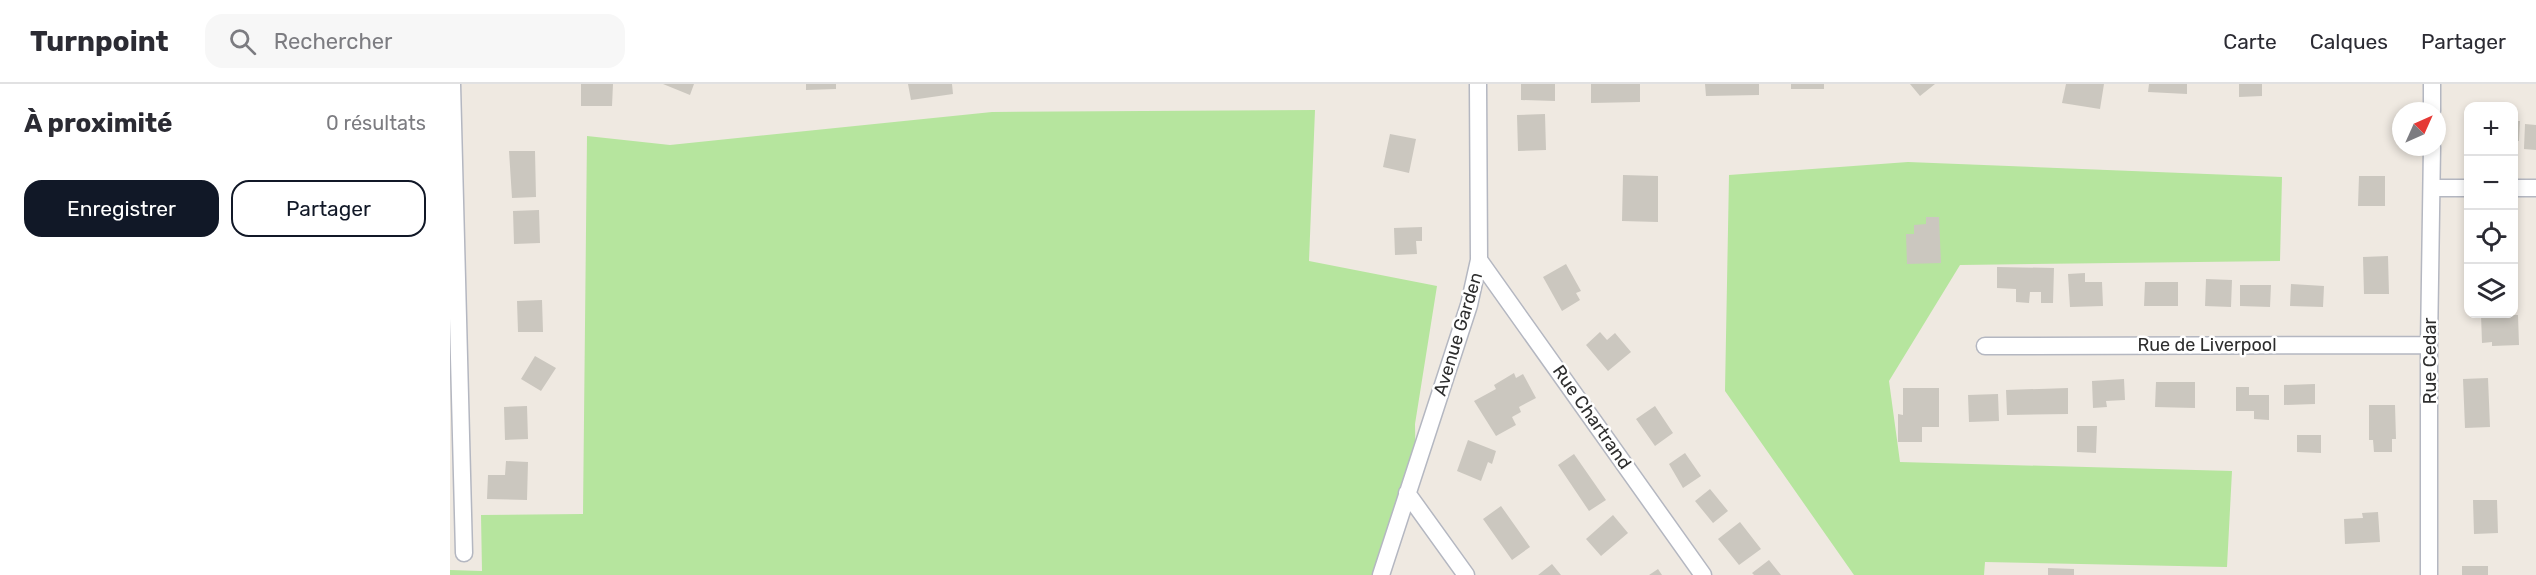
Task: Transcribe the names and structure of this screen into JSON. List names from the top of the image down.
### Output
{
  "streets": {
    "street": [
      "Avenue Garden",
      "Rue de Liverpool",
      "Rue Cedar",
      "Rue Chartrand"
    ]
  },
  "crossings": [
    ["Avenue Garden", "Rue Chartrand"],
    ["Rue de Liverpool", "Rue Cedar"]
  ],
  "north": "top right",
  "page": {
    "header": "Turnpoint",
    "search": "Rechercher",
    "nav": ["Carte", "Calques", "Partager"],
    "heading": ["À proximité", "0 résultats"],
    "map_buttons": ["+", "−"],
    "buttons": ["Enregistrer", "Partager"]
  }
}
